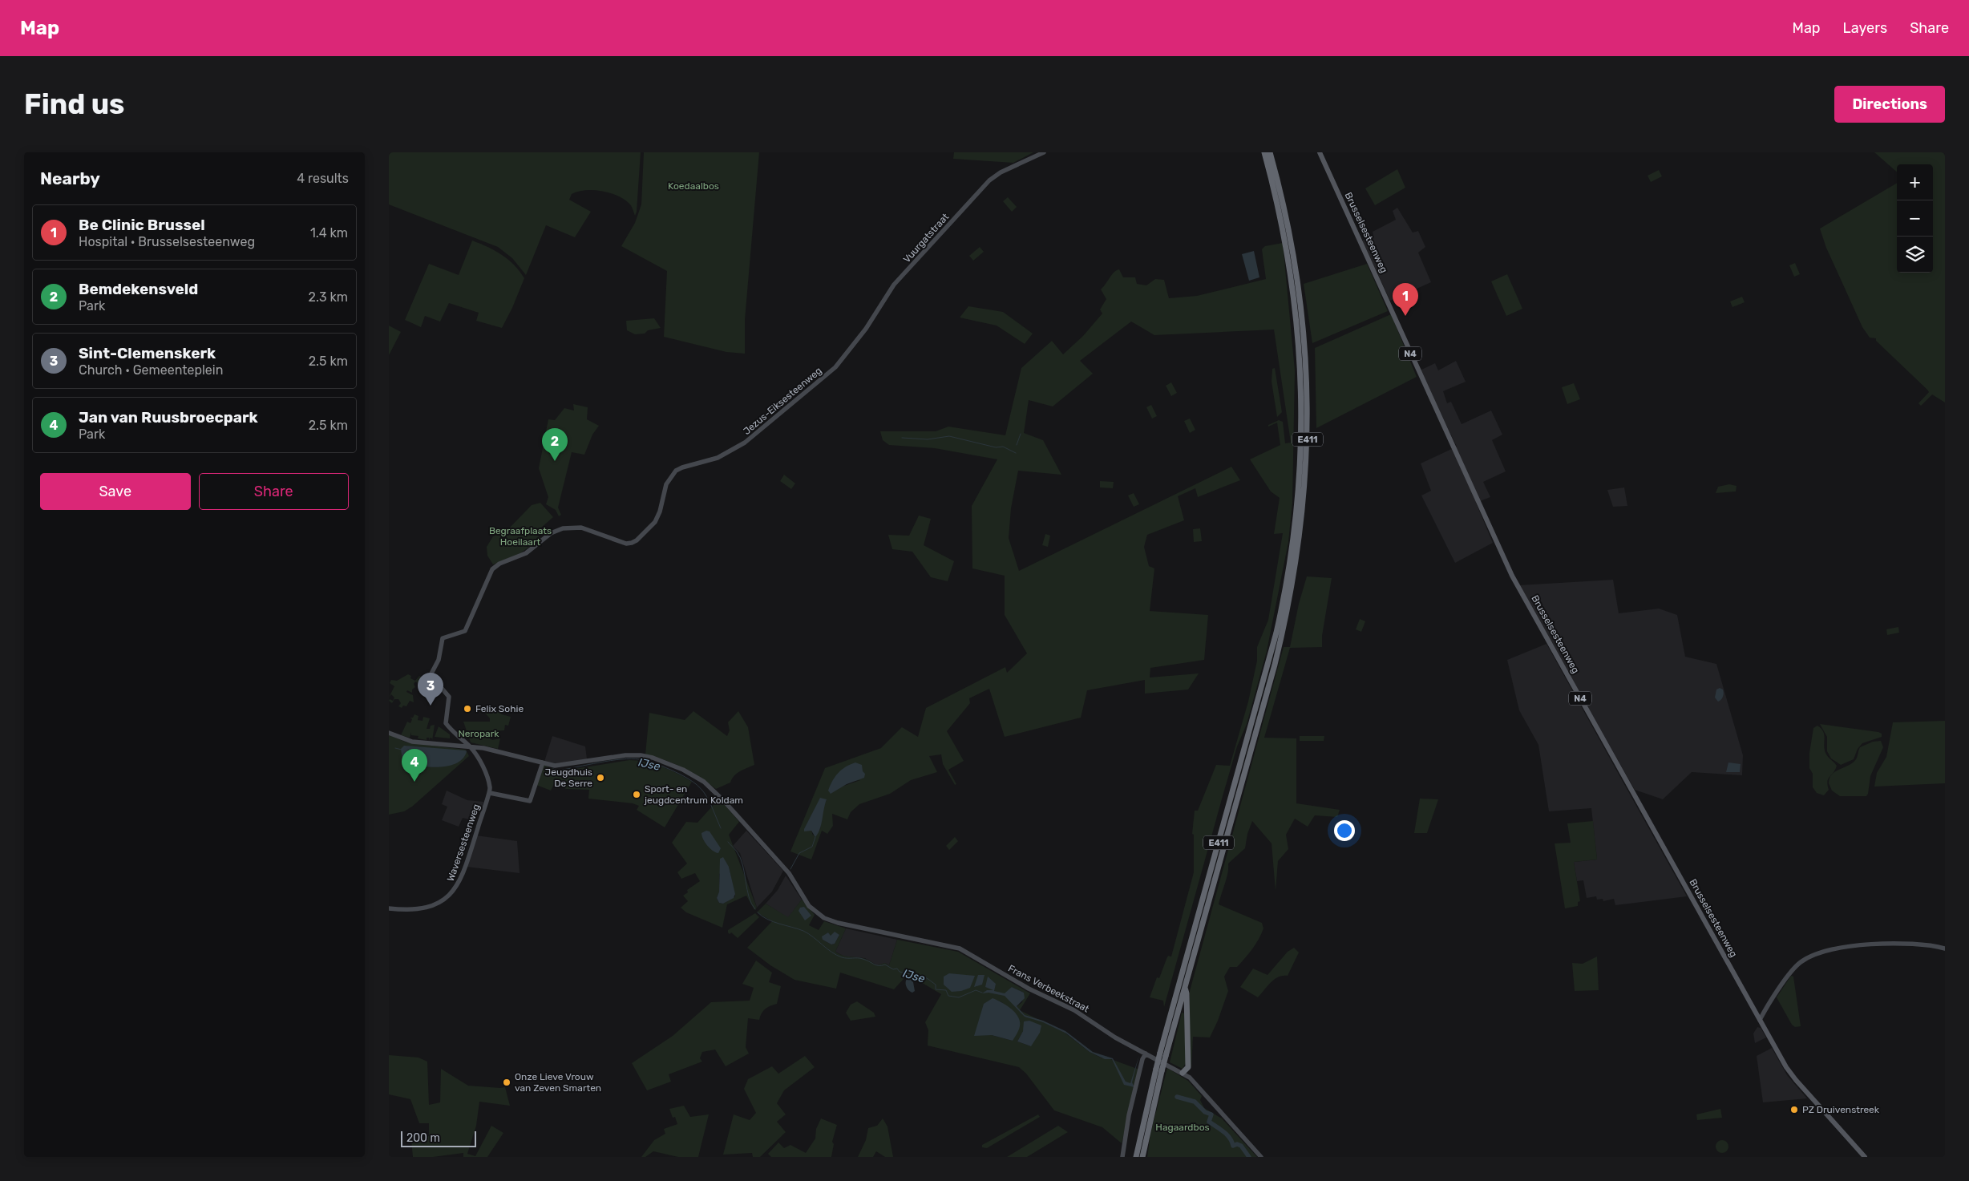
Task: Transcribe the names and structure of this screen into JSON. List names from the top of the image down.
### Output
{
  "streets": {
    "highway": ["E411"],
    "main road": ["Brusselsesteenweg", "N4"],
    "street": [
      "Vuurgatstraat",
      "Jezus-Eiksesteenweg",
      "Waversesteenweg",
      "Frans Verbeekstraat"
    ]
  },
  "crossings": [
    ["Vuurgatstraat", "Jezus-Eiksesteenweg"],
    ["Jezus-Eiksesteenweg", "Frans Verbeekstraat"]
  ],
  "water": ["IJse"],
  "parks": [
    "Koedaalbos",
    "Begraafplaats Hoeilaart",
    "Neropark",
    "Hagaardbos"
  ],
  "places": [
    "Felix Sohie",
    "Jeugdhuis De Serre",
    "Sport- en jeugdcentrum Koldam",
    "Onze Lieve Vrouw van Zeven Smarten",
    "PZ Druivenstreek"
  ],
  "scale_bar": "200 m",
  "page": {
    "header": "Map",
    "nav": ["Map", "Layers", "Share"],
    "buttons": [
      "Directions",
      ["Save", "Share"]
    ],
    "title": "Find us",
    "heading": ["Nearby", "4 results"],
    "map_buttons": ["+", "−"],
    "list": [
      {
        "mark": "1",
        "name": "Be Clinic Brussel",
        "note": "Hospital · Brusselsesteenweg",
        "value": "1.4 km"
      },
      {
        "mark": "2",
        "name": "Bemdekensveld",
        "note": "Park",
        "value": "2.3 km"
      },
      {
        "mark": "3",
        "name": "Sint-Clemenskerk",
        "note": "Church · Gemeenteplein",
        "value": "2.5 km"
      },
      {
        "mark": "4",
        "name": "Jan van Ruusbroecpark",
        "note": "Park",
        "value": "2.5 km"
      }
    ],
    "pins": [
      "1",
      "2",
      "3",
      "4"
    ],
    "scale": "200 m"
  }
}
